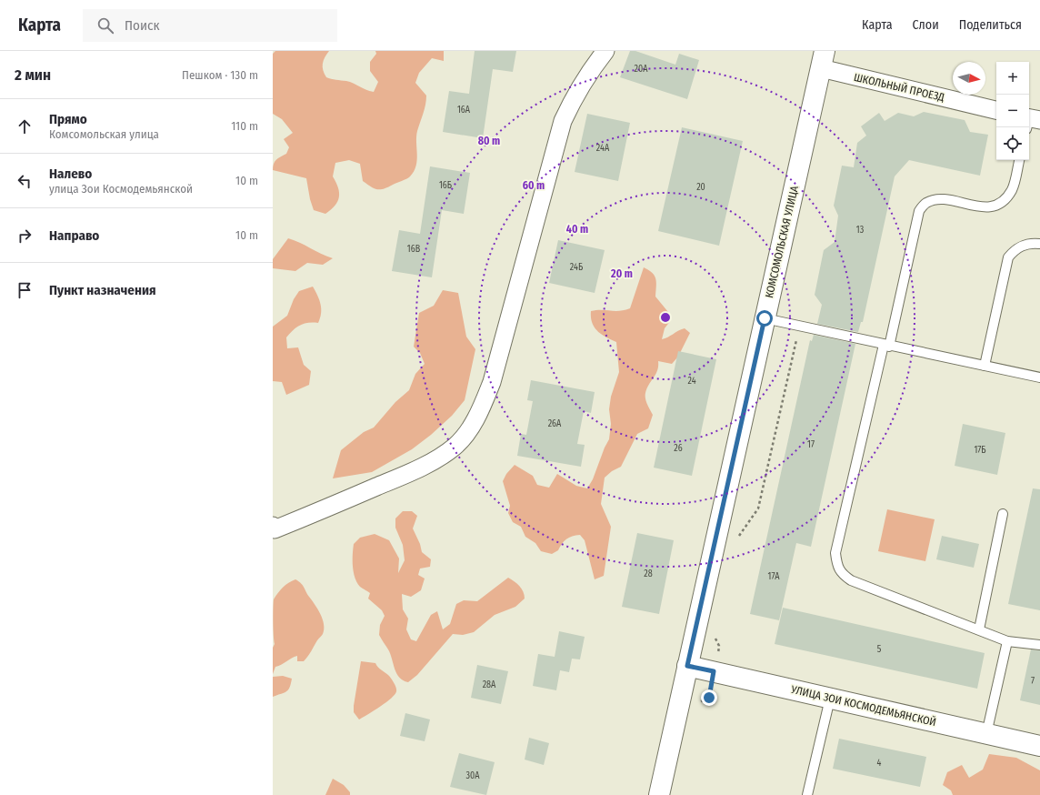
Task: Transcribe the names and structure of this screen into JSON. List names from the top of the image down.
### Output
{
  "streets": {
    "street": ["ШКОЛЬНЫЙ ПРОЕЗД", "КОМСОМОЛЬСКАЯ УЛИЦА", "УЛИЦА ЗОИ КОСМОДЕМЬЯНСКОЙ"]
  },
  "crossings": [
    ["ШКОЛЬНЫЙ ПРОЕЗД", "КОМСОМОЛЬСКАЯ УЛИЦА"],
    ["КОМСОМОЛЬСКАЯ УЛИЦА", "УЛИЦА ЗОИ КОСМОДЕМЬЯНСКОЙ"]
  ],
  "house_numbers": [
    "20А",
    "16А",
    "24А",
    "16Б",
    "20",
    "13",
    "16В",
    "24Б",
    "24",
    "26А",
    "17",
    "26",
    "17Б",
    "28",
    "17А",
    "5",
    "7",
    "28А",
    "4",
    "30А"
  ],
  "north": "right",
  "page": {
    "header": "Карта",
    "search": "Поиск",
    "nav": ["Карта", "Слои", "Поделиться"],
    "heading": ["2 мин", "Пешком · 130 m"],
    "map_buttons": ["+", "−"],
    "list": [
      ["Прямо", "Комсомольская улица", "110 m"],
      ["Налево", "улица Зои Космодемьянской", "10 m"],
      ["Направо", "10 m"],
      "Пункт назначения"
    ]
  },
  "rings": [
    "80 m",
    "60 m",
    "40 m",
    "20 m"
  ]
}
